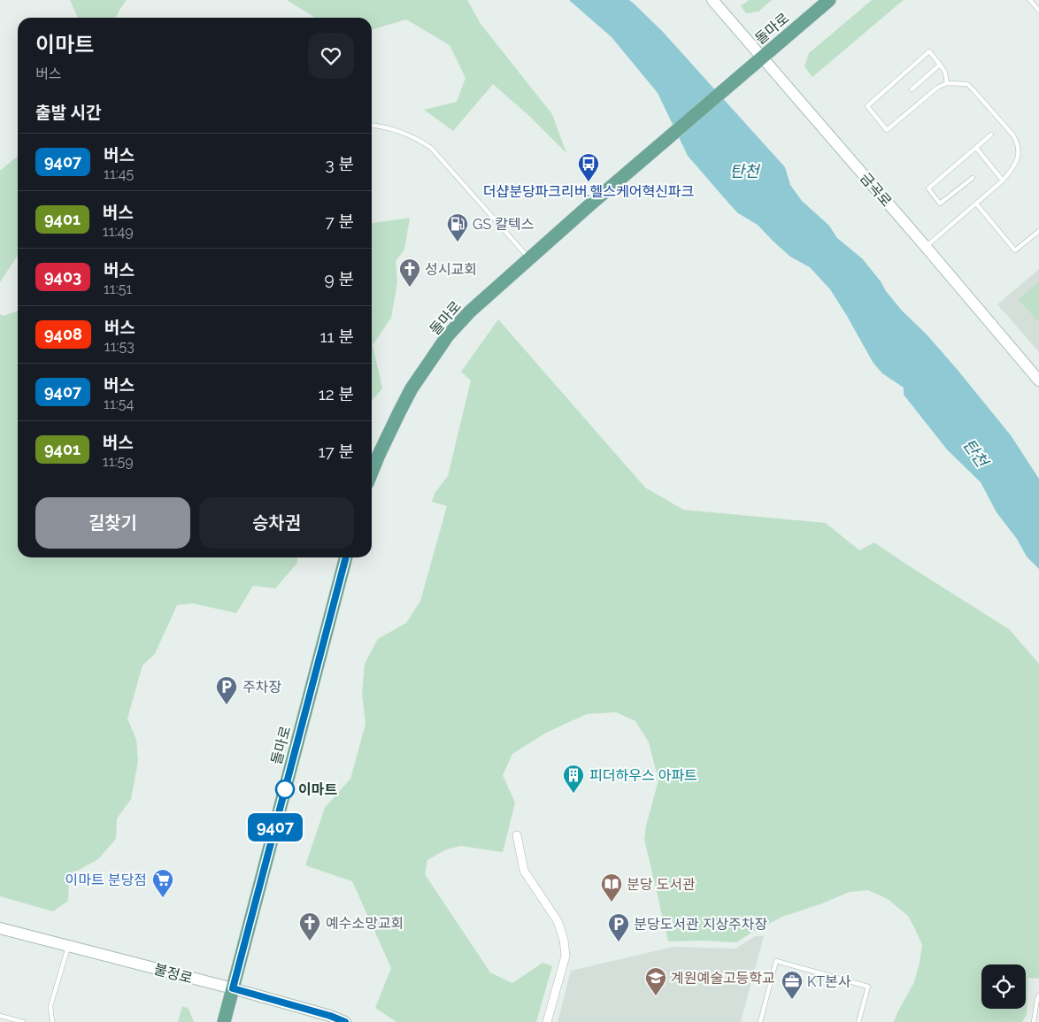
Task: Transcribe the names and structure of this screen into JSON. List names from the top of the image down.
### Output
{
  "streets": {
    "main road": ["돌마로", "금곡로", "불정로"]
  },
  "crossings": [
    ["돌마로", "금곡로"],
    ["돌마로", "불정로"]
  ],
  "water": ["탄천"],
  "places": {
    "bus stop": ["더샵분당파크리버.헬스케어혁신파크"],
    "fuel station": ["GS 칼텍스"],
    "church": ["성시교회", "예수소망교회"],
    "parking": ["주차장", "분당도서관 지상주차장"],
    "other": ["이마트"],
    "building": ["피더하우스 아파트"],
    "supermarket": ["이마트 분당점"],
    "library": ["분당 도서관"],
    "school or university": ["계원예술고등학교"],
    "office": ["KT본사"]
  },
  "lines": ["bus line 9407"],
  "page": {
    "on_map": "9407",
    "heading": [
      ["이마트", "버스"],
      "출발 시간"
    ],
    "list": [
      {
        "mark": "9407",
        "name": "버스",
        "note": "11:45",
        "value": "3 분"
      },
      {
        "mark": "9401",
        "name": "버스",
        "note": "11:49",
        "value": "7 분"
      },
      {
        "mark": "9403",
        "name": "버스",
        "note": "11:51",
        "value": "9 분"
      },
      {
        "mark": "9408",
        "name": "버스",
        "note": "11:53",
        "value": "11 분"
      },
      {
        "mark": "9407",
        "name": "버스",
        "note": "11:54",
        "value": "12 분"
      },
      {
        "mark": "9401",
        "name": "버스",
        "note": "11:59",
        "value": "17 분"
      }
    ],
    "buttons": ["길찾기", "승차권"]
  }
}
